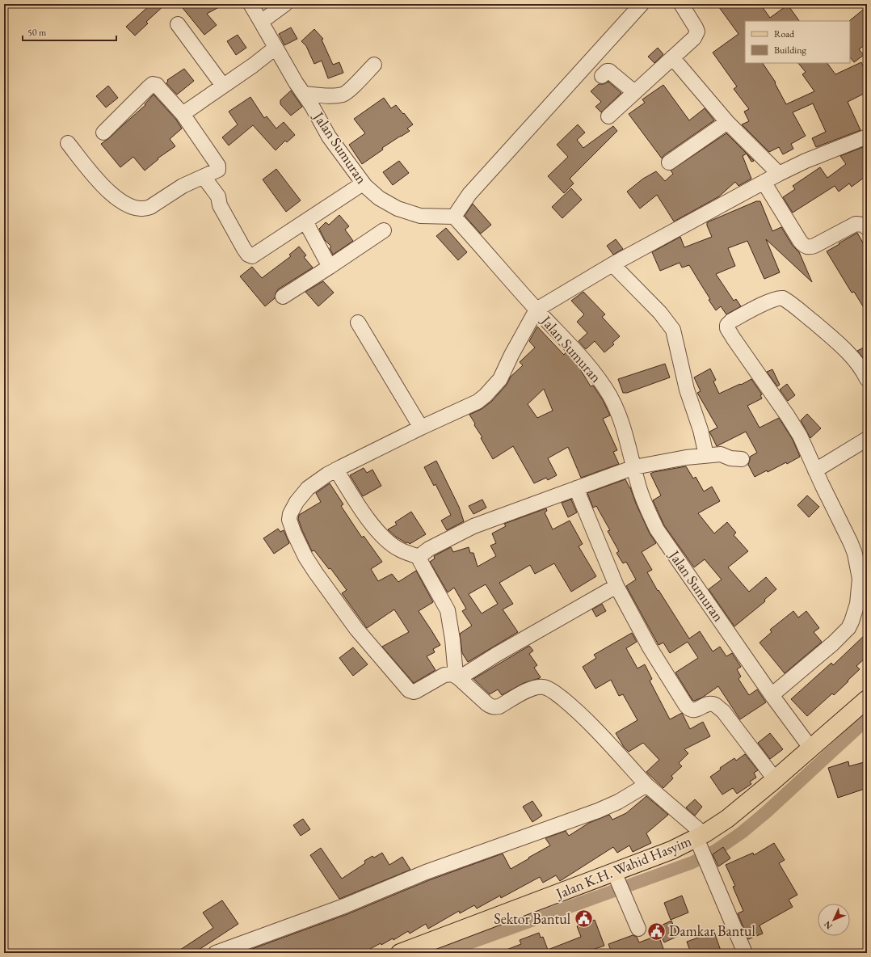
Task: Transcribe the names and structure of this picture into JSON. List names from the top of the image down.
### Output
{
  "streets": {
    "main road": ["Jalan K.H. Wahid Hasyim"],
    "street": ["Jalan Sumuran"]
  },
  "crossings": [
    ["Jalan Sumuran", "Jalan K.H. Wahid Hasyim"]
  ],
  "places": {
    "public building": ["Sektor Bantul", "Damkar Bantul"]
  },
  "legend": ["Road", "Building"],
  "scale_bar": "50 m",
  "north": "bottom left"
}
